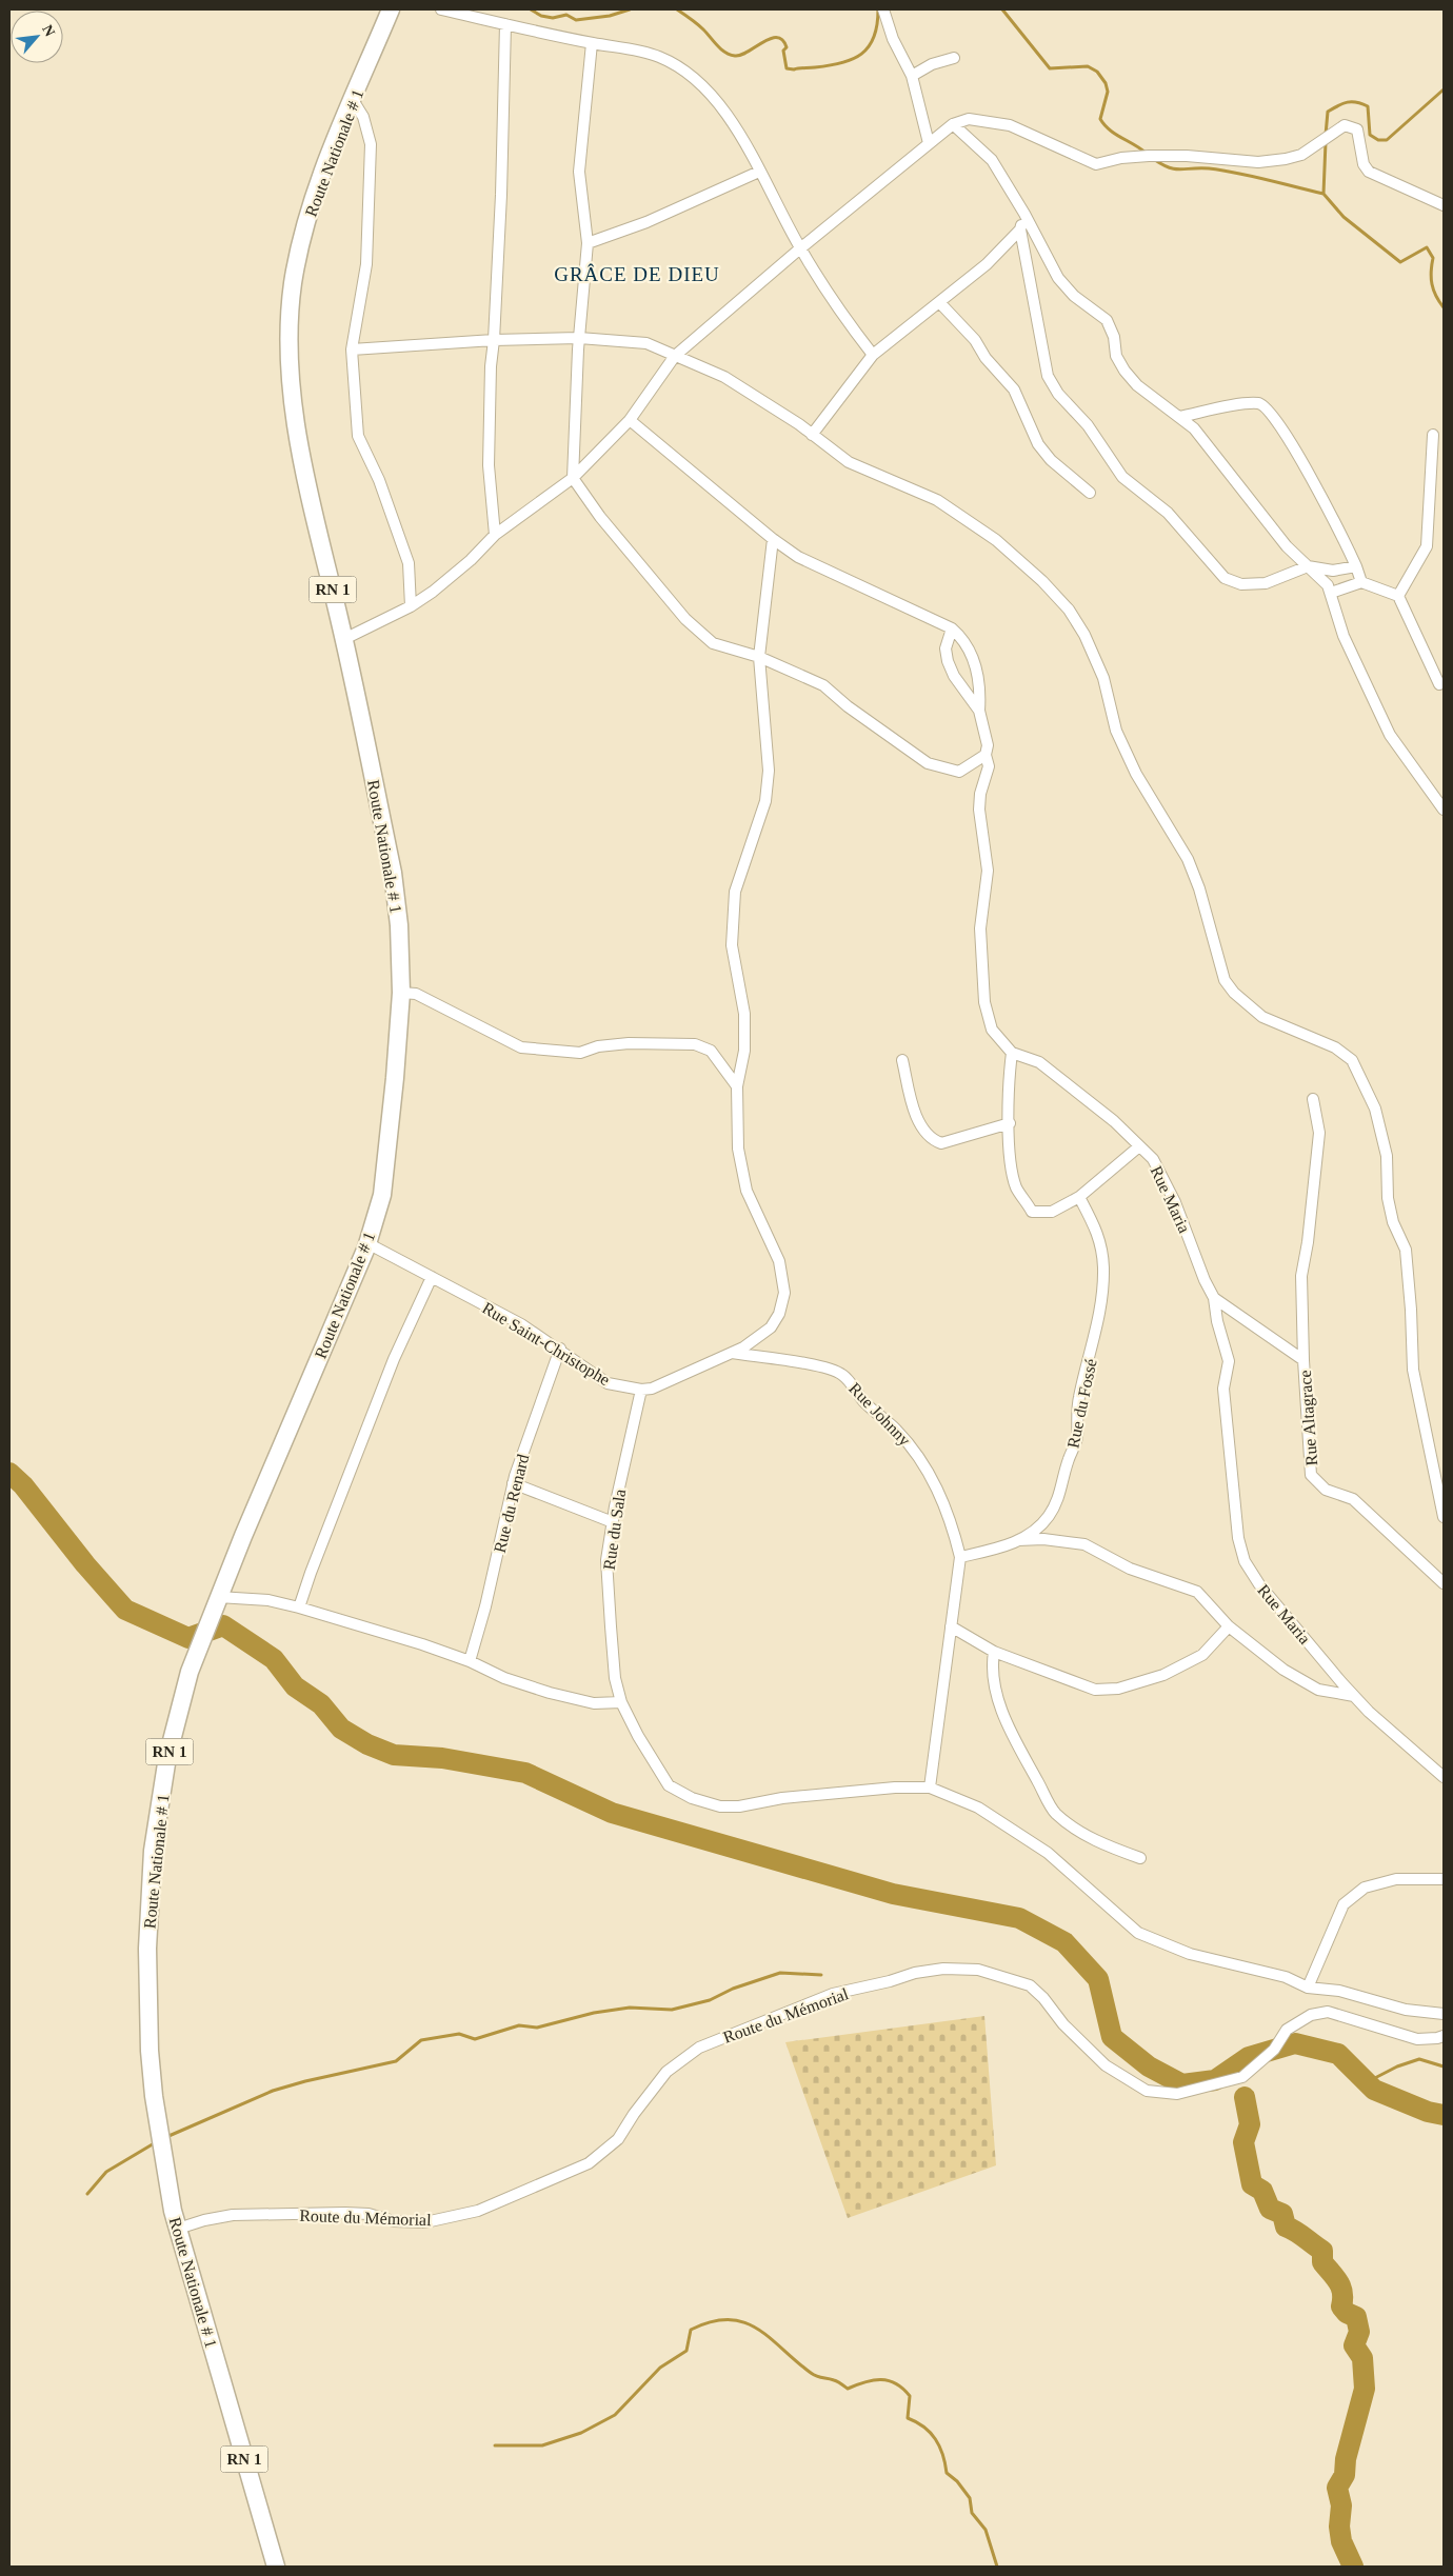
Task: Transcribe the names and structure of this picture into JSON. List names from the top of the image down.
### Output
{
  "streets": {
    "main road": ["Route Nationale # 1", "RN 1"],
    "street": [
      "Rue Maria",
      "Rue Saint-Christophe",
      "Rue du Fossé",
      "Rue Johnny",
      "Rue Altagrace",
      "Rue du Renard",
      "Rue du Sala",
      "Route du Mémorial"
    ]
  },
  "crossings": [
    ["Route Nationale # 1", "Rue Saint-Christophe"],
    ["Route Nationale # 1", "Route du Mémorial"],
    ["Rue Maria", "Rue Altagrace"],
    ["Rue Saint-Christophe", "Rue Johnny"],
    ["Rue Saint-Christophe", "Rue du Renard"],
    ["Rue Saint-Christophe", "Rue du Sala"],
    ["Rue du Fossé", "Rue Johnny"]
  ],
  "districts": ["GRÂCE DE DIEU"],
  "north": "top right"
}
